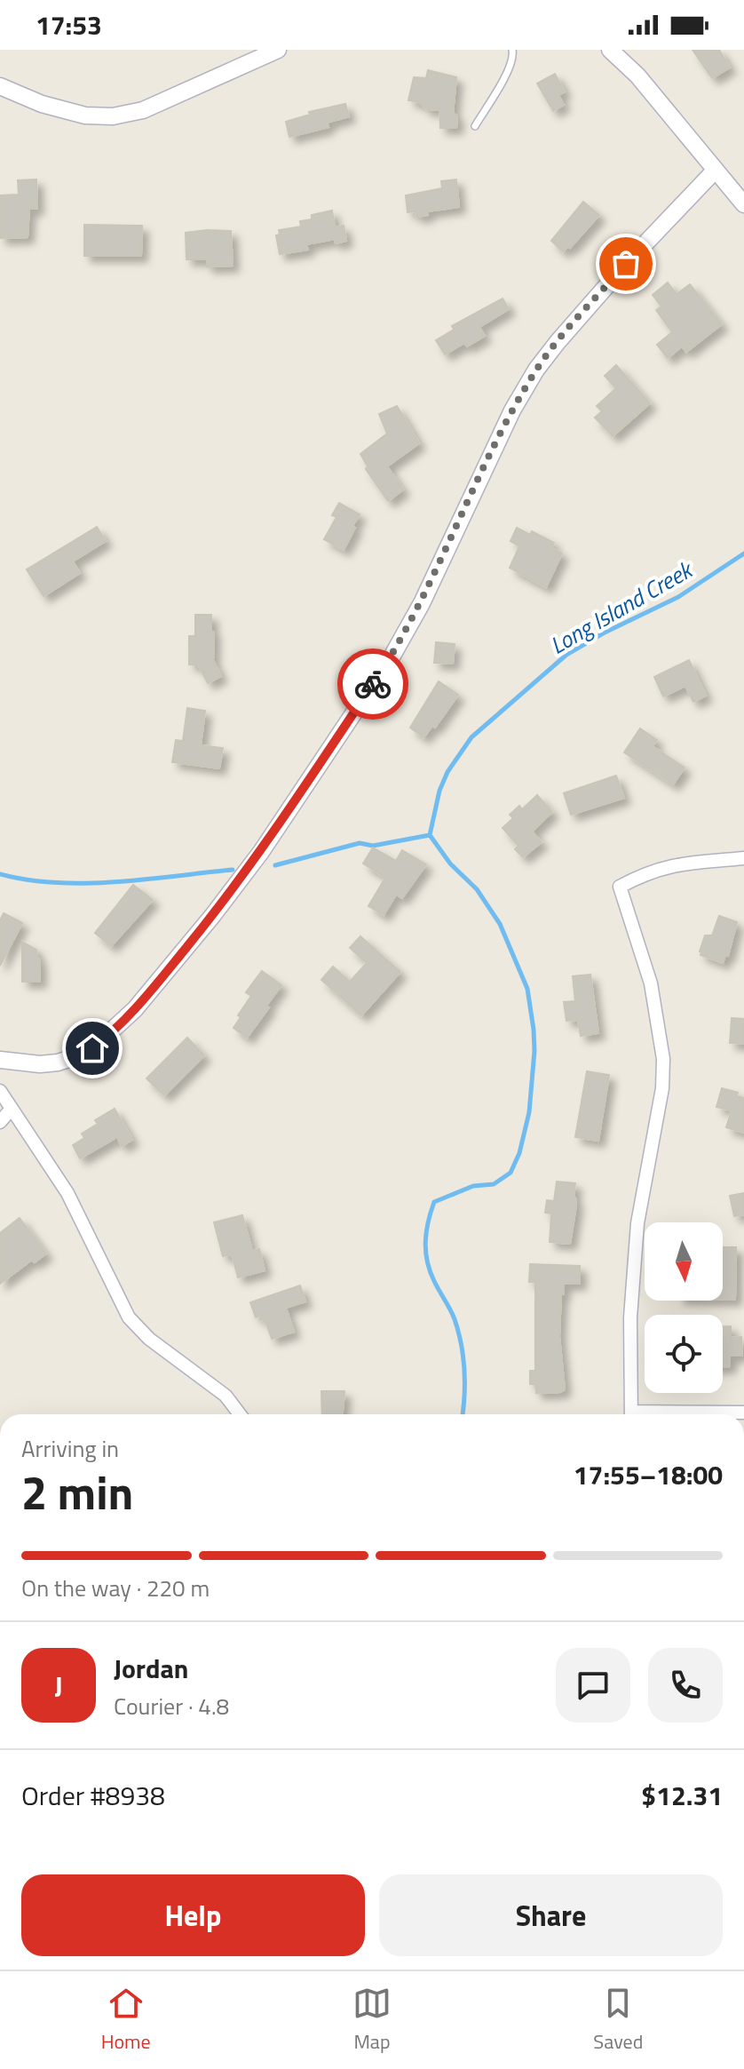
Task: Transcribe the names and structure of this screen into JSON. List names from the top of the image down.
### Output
{
  "water": ["Long Island Creek"],
  "north": "bottom",
  "page": {
    "status": "17:53",
    "heading": ["2 min", "Arriving in", "17:55–18:00"],
    "panel": [
      "Jordan",
      "Courier · 4.8",
      "Order #8938",
      "$12.31"
    ],
    "bar": "On the way · 220 m",
    "round": "J",
    "buttons": ["Help", "Share"],
    "tabs": ["Home", "Map", "Saved"]
  }
}
